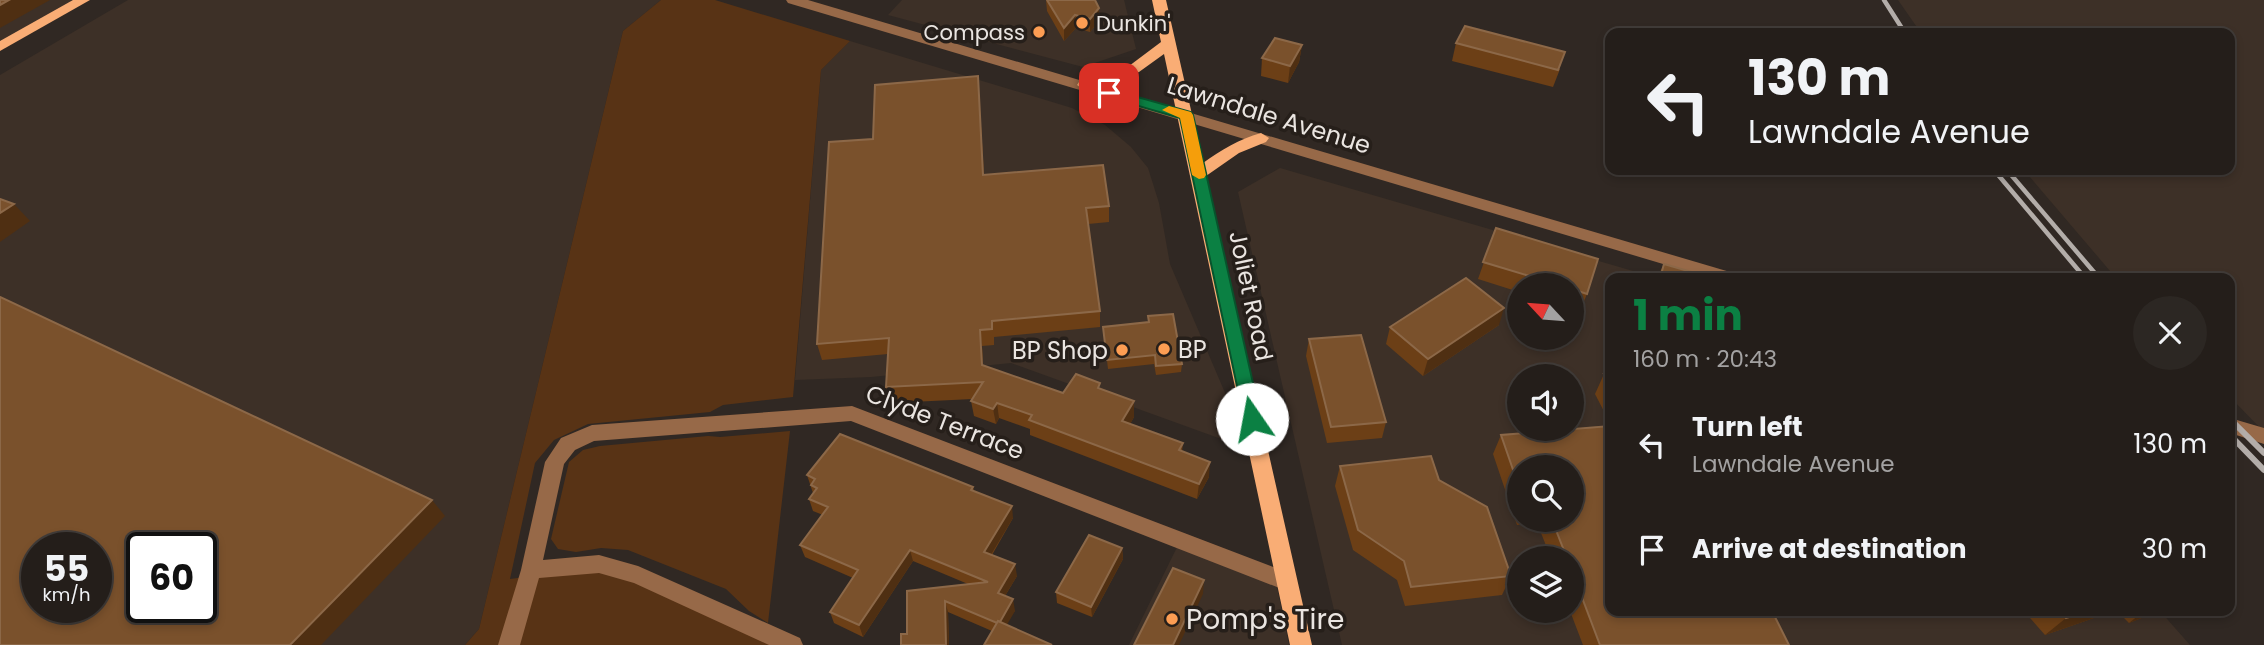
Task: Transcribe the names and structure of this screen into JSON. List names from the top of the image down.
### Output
{
  "streets": {
    "main road": ["Joliet Road"],
    "street": ["Lawndale Avenue", "Clyde Terrace"]
  },
  "crossings": [
    ["Lawndale Avenue", "Joliet Road"],
    ["Joliet Road", "Clyde Terrace"]
  ],
  "places": [
    "Dunkin'",
    "Compass",
    "BP",
    "BP Shop",
    "Pomp's Tire"
  ],
  "north": "top left",
  "page": {
    "turn": ["130 m", "Lawndale Avenue"],
    "heading": ["1 min", "160 m · 20:43"],
    "list": [
      {
        "name": "Turn left",
        "note": "Lawndale Avenue",
        "value": "130 m"
      },
      {
        "name": "Arrive at destination",
        "value": "30 m"
      }
    ],
    "speed": "55 km/h",
    "limit": "60"
  }
}
